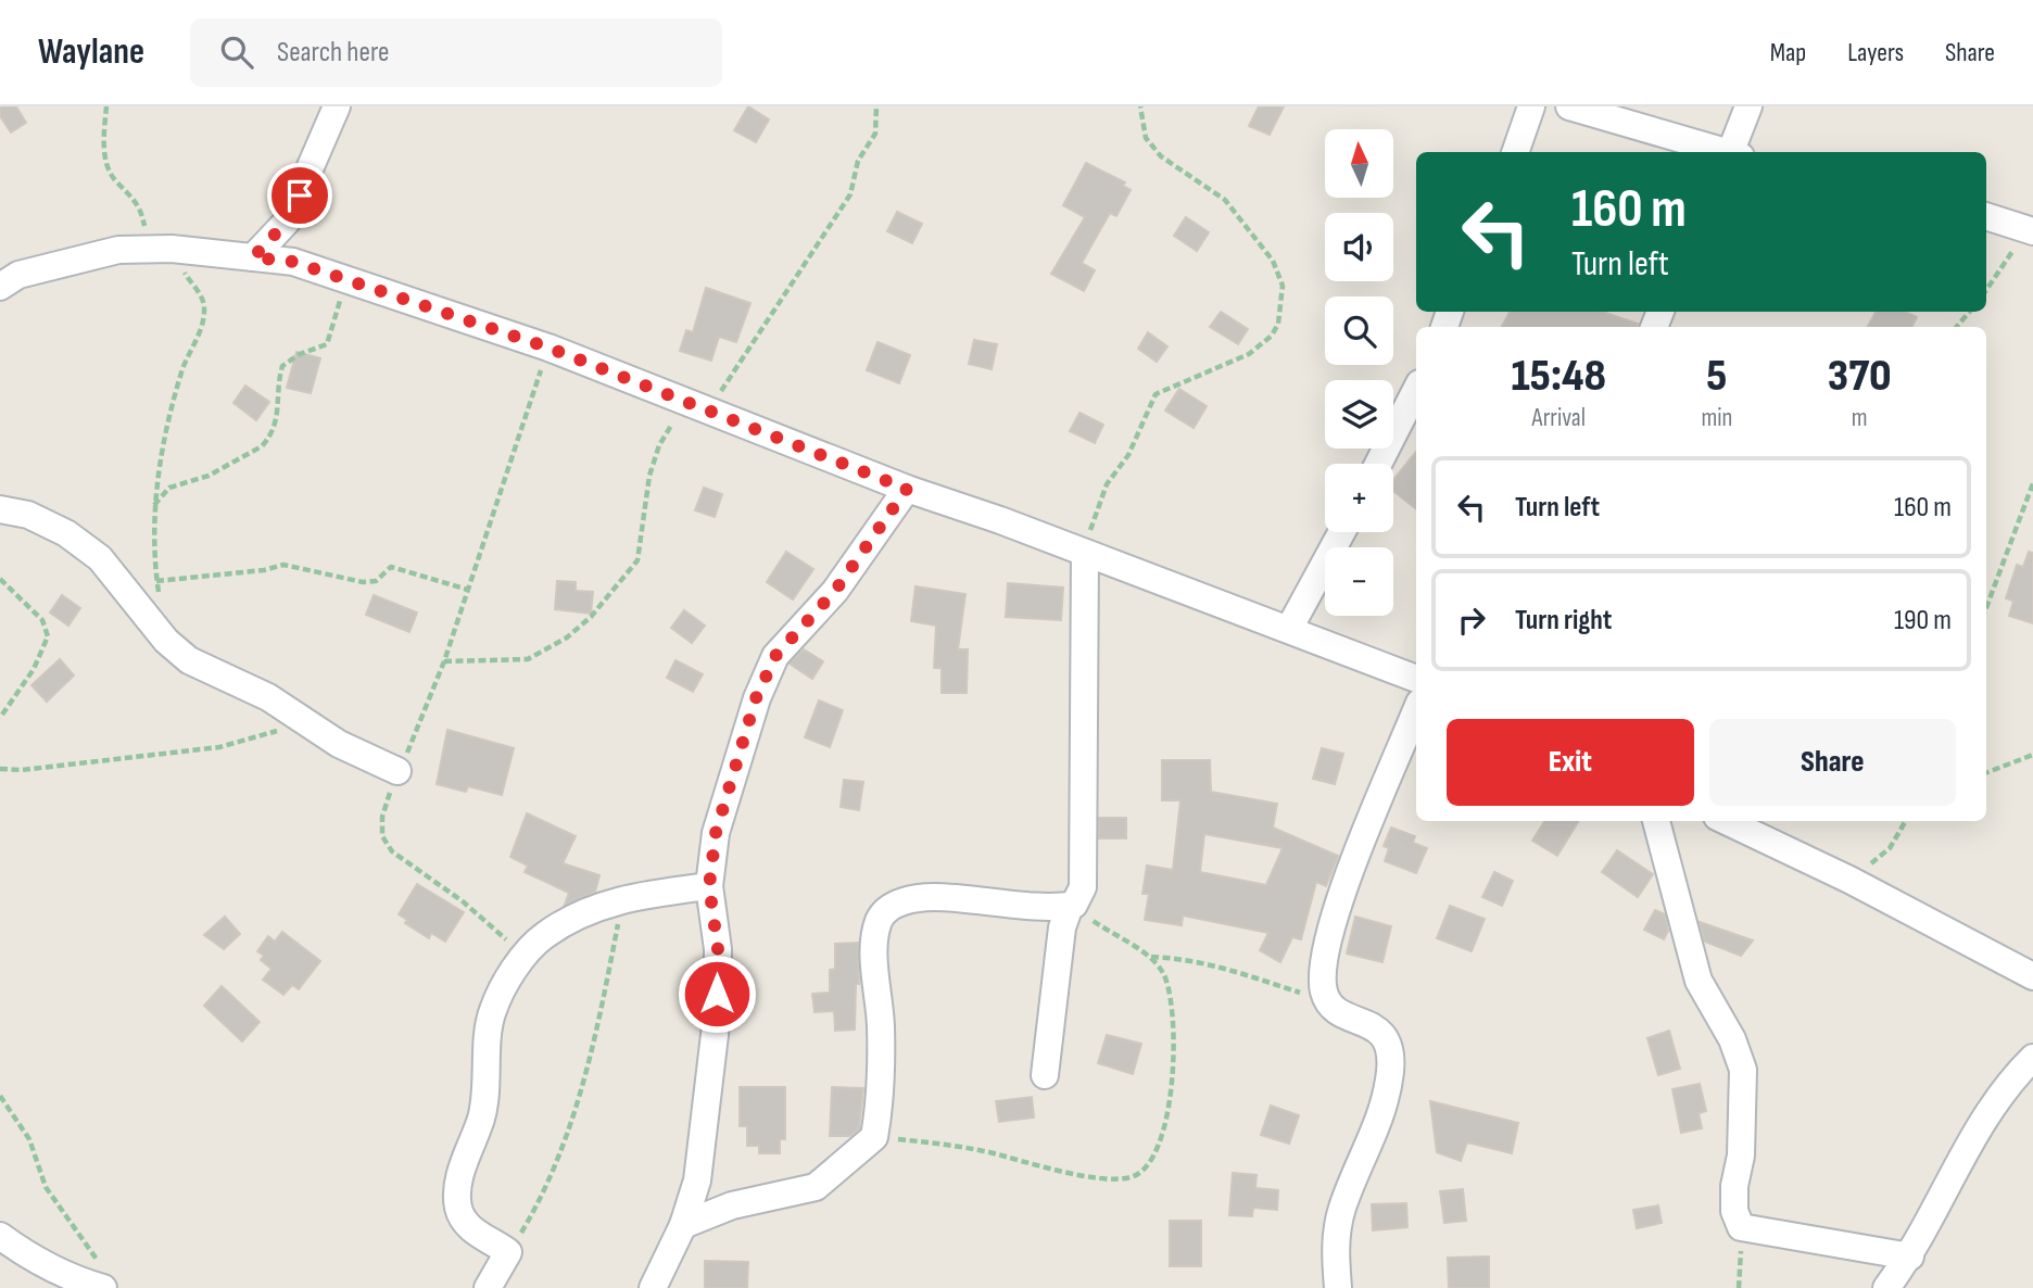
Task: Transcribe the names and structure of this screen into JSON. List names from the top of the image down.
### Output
{
  "north": "top",
  "page": {
    "header": "Waylane",
    "search": "Search here",
    "nav": ["Map", "Layers", "Share"],
    "map_buttons": ["+", "−"],
    "turn": ["160 m", "Turn left"],
    "eta": [
      "15:48",
      "Arrival",
      "5",
      "min",
      "370",
      "m"
    ],
    "list": [
      {
        "name": "Turn left",
        "value": "160 m"
      },
      {
        "name": "Turn right",
        "value": "190 m"
      }
    ],
    "buttons": ["Exit", "Share"]
  }
}
